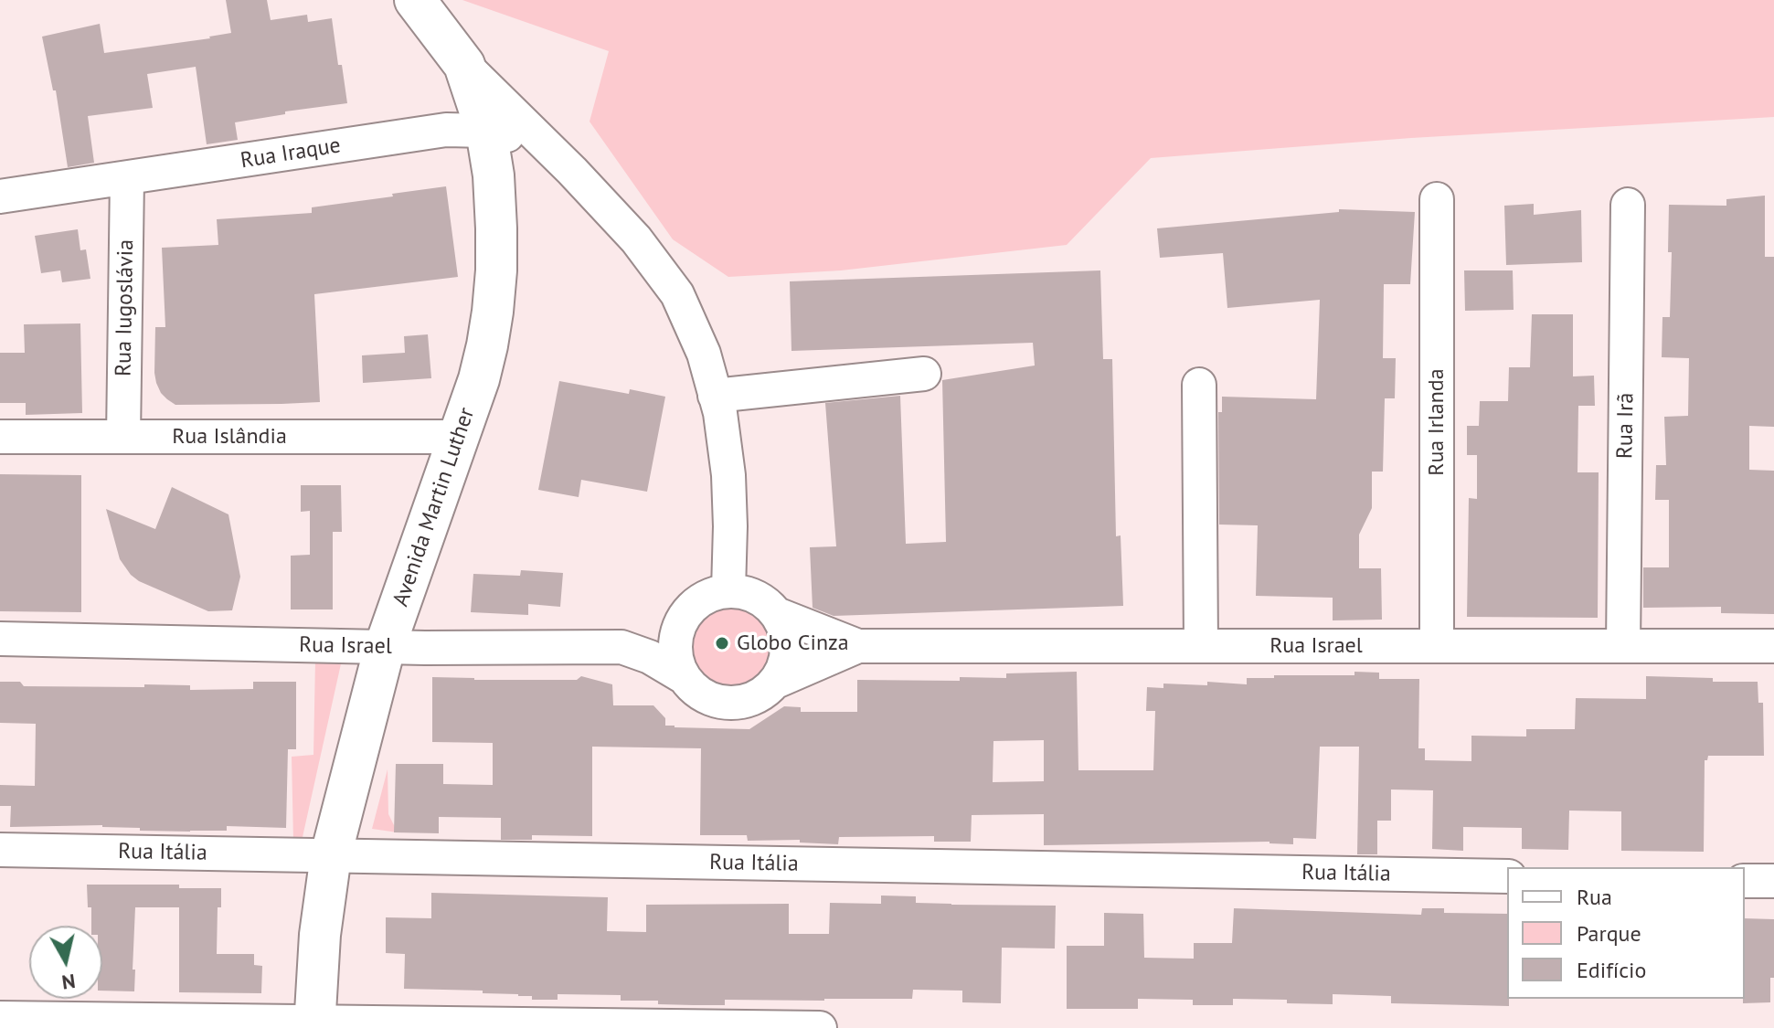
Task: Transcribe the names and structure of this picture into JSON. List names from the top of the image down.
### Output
{
  "streets": {
    "main road": ["Avenida Martin Luther"],
    "street": [
      "Rua Iraque",
      "Rua Iugoslávia",
      "Rua Irlanda",
      "Rua Irã",
      "Rua Islândia",
      "Rua Israel",
      "Rua Itália"
    ]
  },
  "crossings": [
    ["Rua Iraque", "Rua Iugoslávia"],
    ["Rua Iraque", "Avenida Martin Luther"],
    ["Rua Iraque", "Rua Israel"],
    ["Rua Iugoslávia", "Rua Islândia"],
    ["Rua Irlanda", "Rua Israel"],
    ["Rua Irã", "Rua Israel"],
    ["Rua Islândia", "Avenida Martin Luther"],
    ["Avenida Martin Luther", "Rua Israel"],
    ["Avenida Martin Luther", "Rua Itália"]
  ],
  "places": ["Globo Cinza"],
  "legend": ["Rua", "Parque", "Edifício"],
  "north": "bottom"
}
